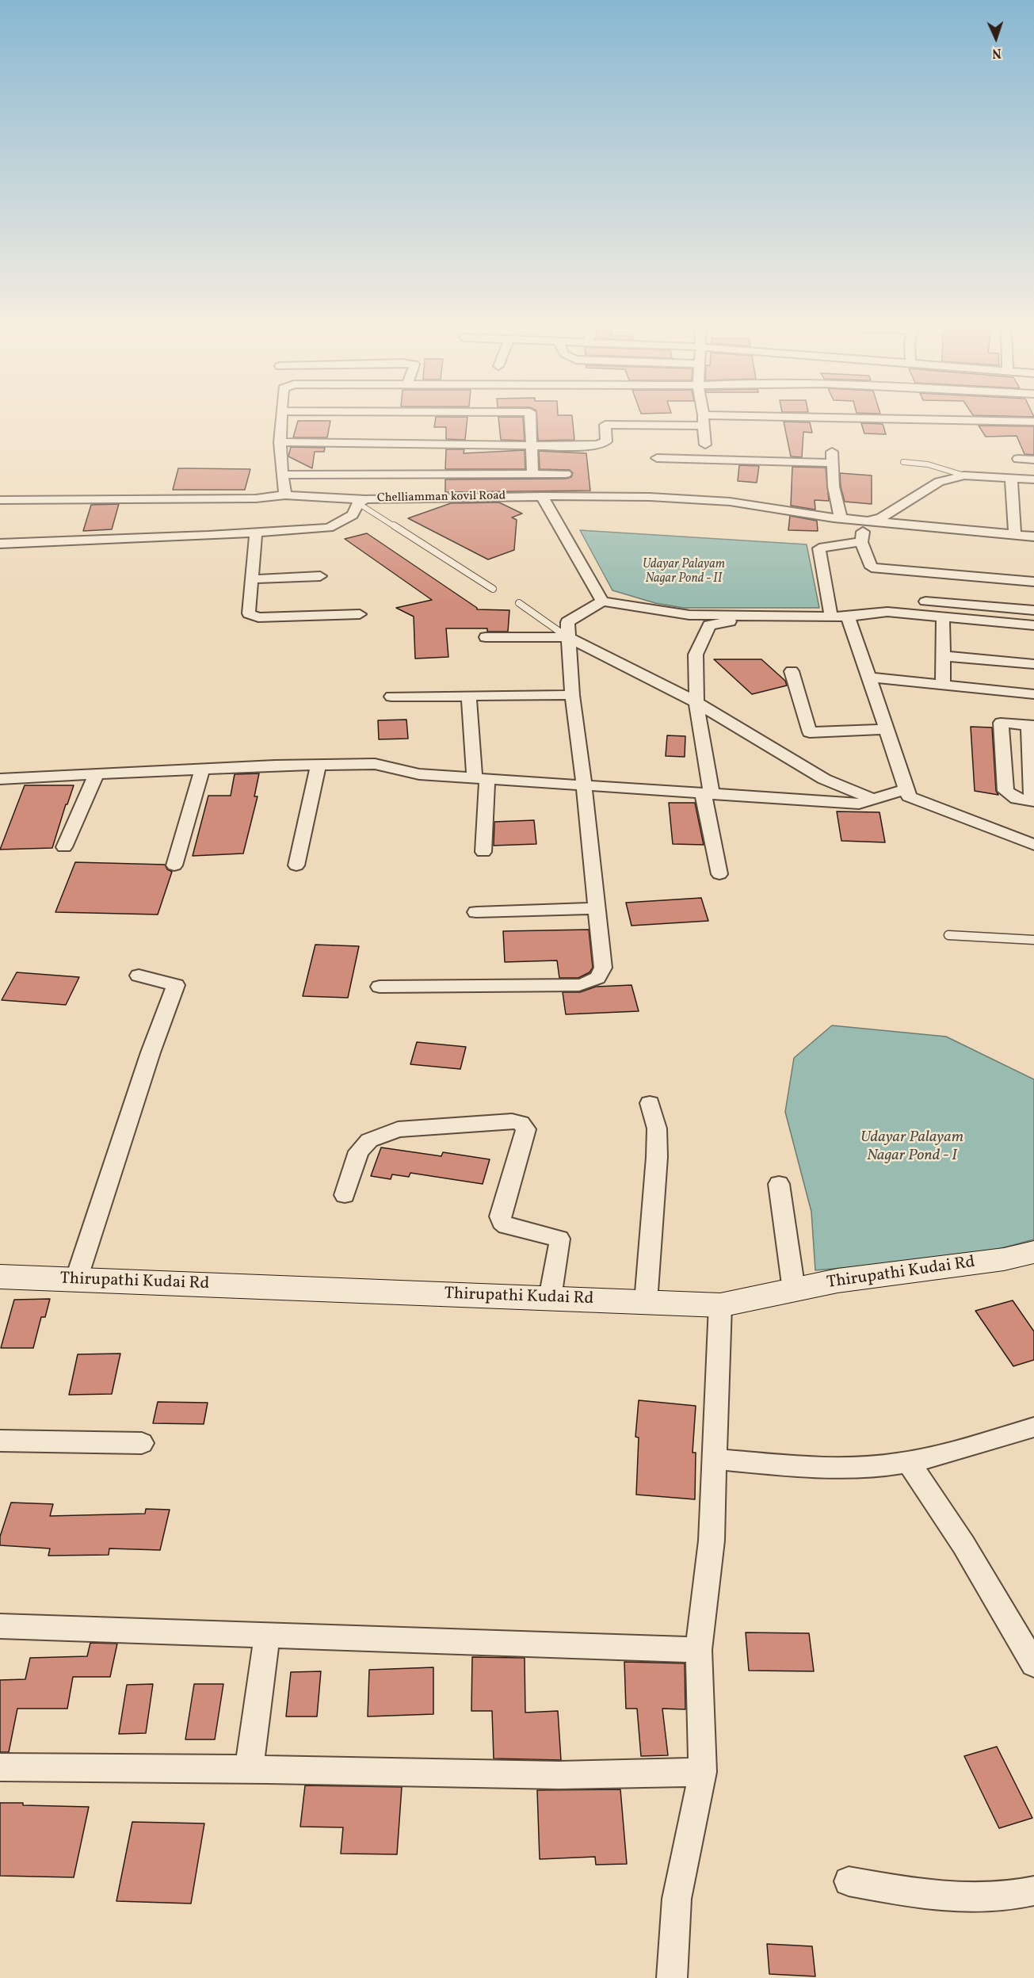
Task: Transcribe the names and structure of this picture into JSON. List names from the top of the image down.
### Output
{
  "streets": {
    "street": ["Chelliamman kovil Road", "Thirupathi Kudai Rd"]
  },
  "water": ["Udayar Palayam Nagar Pond - II", "Udayar Palayam Nagar Pond - I"],
  "north": "bottom"
}
